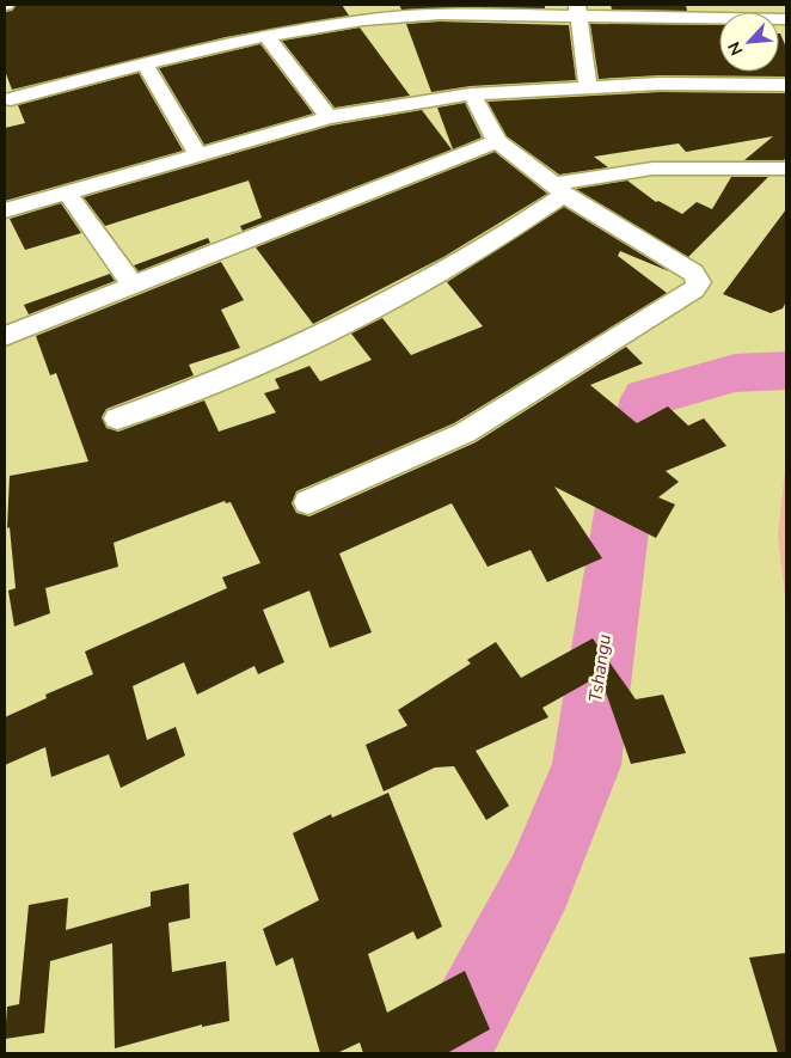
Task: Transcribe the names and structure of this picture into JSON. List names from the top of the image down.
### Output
{
  "water": ["Tshangu"],
  "north": "bottom left"
}
